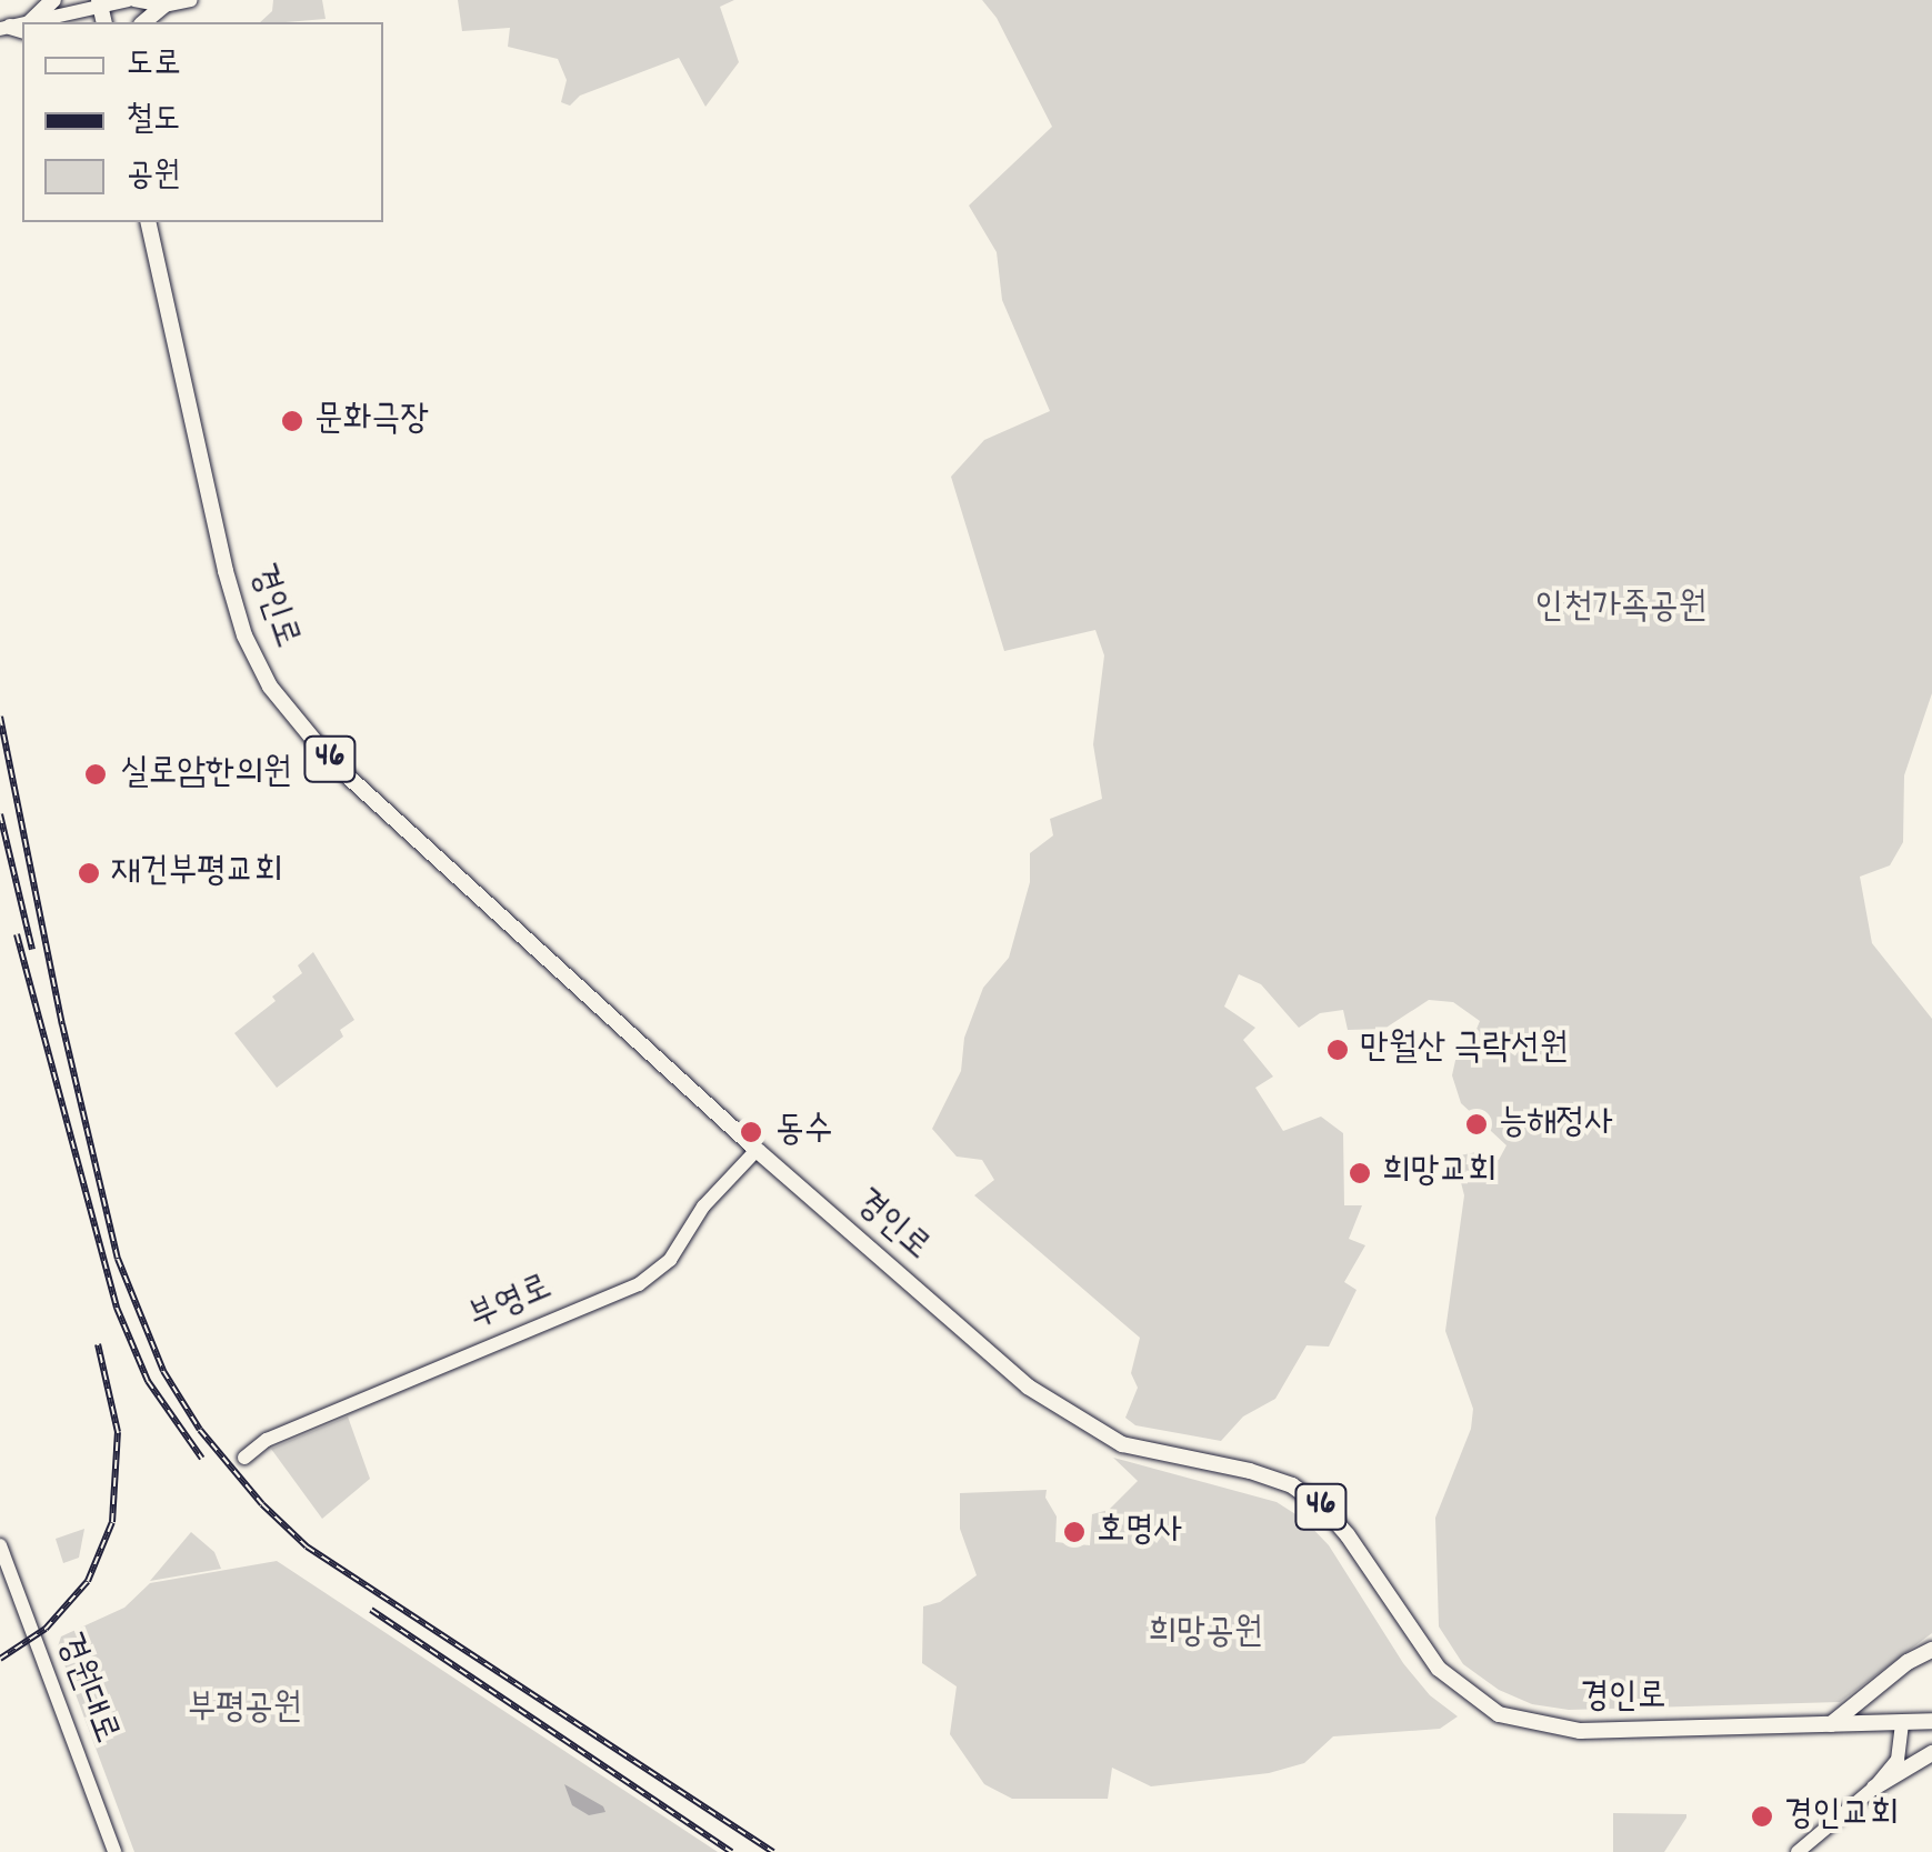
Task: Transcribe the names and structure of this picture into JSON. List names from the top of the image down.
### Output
{
  "streets": {
    "main road": [
      "경인로",
      "46",
      "부영로",
      "경원대로"
    ]
  },
  "crossings": [
    ["경인로", "부영로"]
  ],
  "parks": ["인천가족공원", "희망공원", "부평공원"],
  "places": [
    "문화극장",
    "실로암한의원",
    "재건부평교회",
    "만월산 극락선원",
    "능해정사",
    "동수",
    "희망교회",
    "호명사",
    "경인교회"
  ],
  "legend": ["도로", "철도", "공원"]
}
